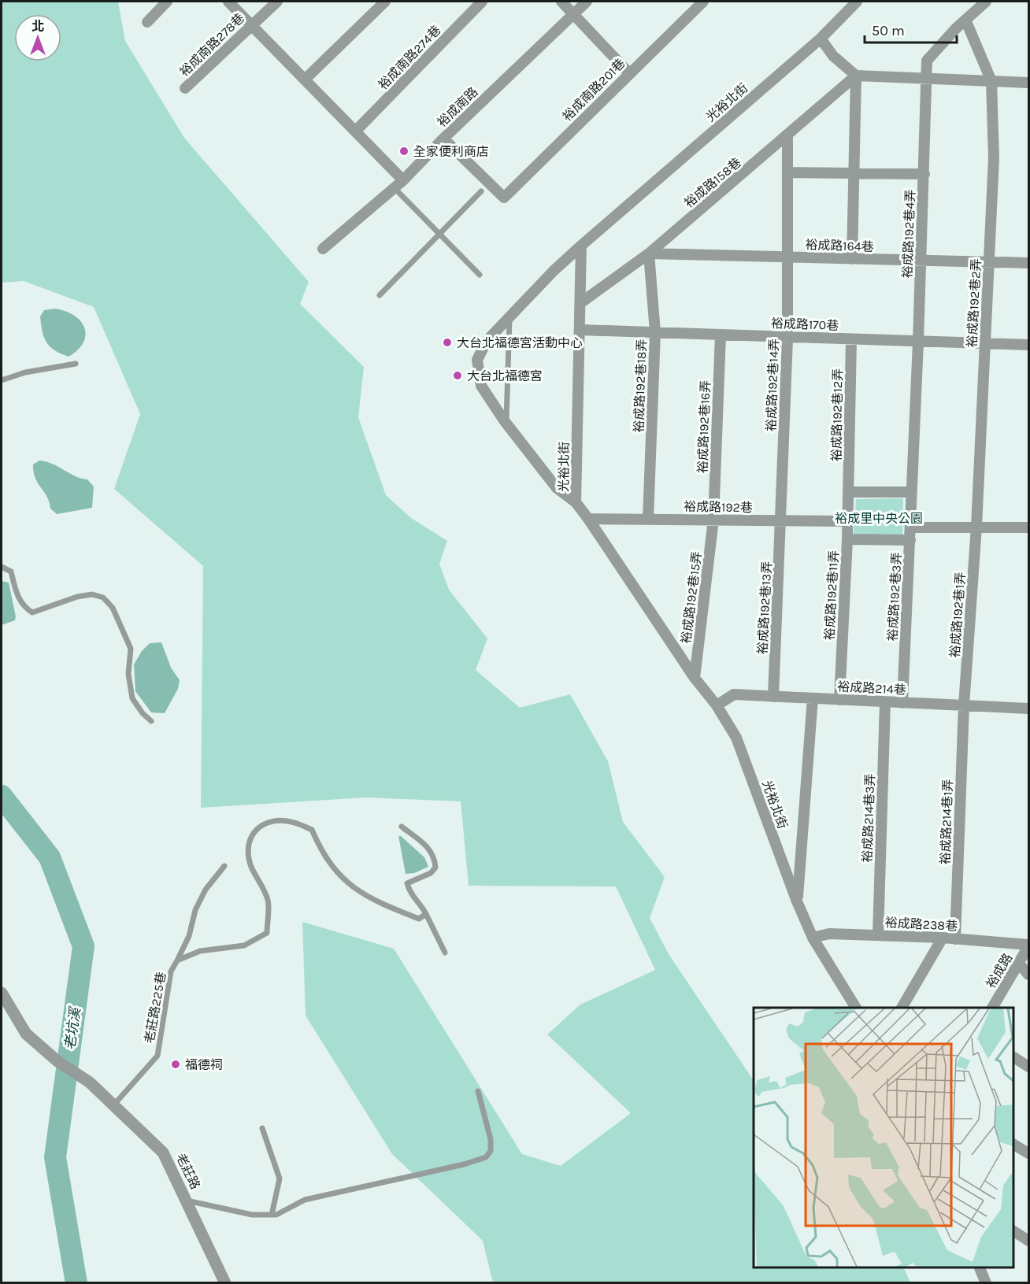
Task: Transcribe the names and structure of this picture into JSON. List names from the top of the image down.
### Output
{
  "streets": {
    "street": [
      "裕成南路278巷",
      "裕成南路274巷",
      "裕成南路201巷",
      "光裕北街",
      "裕成南路",
      "裕成路158巷",
      "裕成路192巷4弄",
      "裕成路164巷",
      "裕成路192巷2弄",
      "裕成路170巷",
      "裕成路192巷14弄",
      "裕成路192巷18弄",
      "裕成路192巷12弄",
      "裕成路192巷16弄",
      "裕成路192巷",
      "裕成路192巷11弄",
      "裕成路192巷3弄",
      "裕成路192巷15弄",
      "裕成路192巷13弄",
      "裕成路192巷1弄",
      "裕成路214巷",
      "裕成路214巷3弄",
      "裕成路214巷1弄",
      "裕成路238巷",
      "裕成路",
      "老莊路"
    ],
    "lane": ["老莊路225巷"]
  },
  "crossings": [
    ["裕成南路201巷", "裕成南路"],
    ["光裕北街", "裕成路158巷"],
    ["光裕北街", "裕成路170巷"],
    ["光裕北街", "裕成路192巷"],
    ["光裕北街", "裕成路192巷15弄"],
    ["光裕北街", "裕成路214巷"],
    ["光裕北街", "裕成路238巷"],
    ["裕成路158巷", "裕成路164巷"],
    ["裕成路158巷", "裕成路192巷14弄"],
    ["裕成路158巷", "裕成路192巷18弄"],
    ["裕成路192巷4弄", "裕成路164巷"],
    ["裕成路192巷4弄", "裕成路170巷"],
    ["裕成路192巷4弄", "裕成路192巷3弄"],
    ["裕成路164巷", "裕成路192巷2弄"],
    ["裕成路164巷", "裕成路192巷14弄"],
    ["裕成路164巷", "裕成路192巷18弄"],
    ["裕成路192巷2弄", "裕成路170巷"],
    ["裕成路192巷2弄", "裕成路192巷1弄"],
    ["裕成路170巷", "裕成路192巷14弄"],
    ["裕成路170巷", "裕成路192巷18弄"],
    ["裕成路170巷", "裕成路192巷12弄"],
    ["裕成路170巷", "裕成路192巷16弄"],
    ["裕成路192巷14弄", "裕成路192巷"],
    ["裕成路192巷14弄", "裕成路192巷13弄"],
    ["裕成路192巷18弄", "裕成路192巷"],
    ["裕成路192巷12弄", "裕成路192巷11弄"],
    ["裕成路192巷16弄", "裕成路192巷"],
    ["裕成路192巷16弄", "裕成路192巷15弄"],
    ["裕成路192巷", "裕成路192巷11弄"],
    ["裕成路192巷", "裕成路192巷15弄"],
    ["裕成路192巷", "裕成路192巷13弄"],
    ["裕成路192巷11弄", "裕成路214巷"],
    ["裕成路192巷3弄", "裕成路214巷"],
    ["裕成路192巷13弄", "裕成路214巷"],
    ["裕成路192巷1弄", "裕成路214巷"],
    ["裕成路192巷1弄", "裕成路214巷1弄"],
    ["裕成路214巷", "裕成路214巷3弄"],
    ["裕成路214巷", "裕成路214巷1弄"],
    ["裕成路214巷3弄", "裕成路238巷"],
    ["裕成路214巷1弄", "裕成路238巷"],
    ["裕成路238巷", "裕成路"],
    ["老莊路225巷", "老莊路"]
  ],
  "water": ["老坑溪"],
  "parks": ["裕成里中央公園"],
  "places": [
    "全家便利商店",
    "大台北福德宮活動中心",
    "大台北福德宮",
    "福德祠"
  ],
  "scale_bar": "50 m",
  "north": "top"
}
